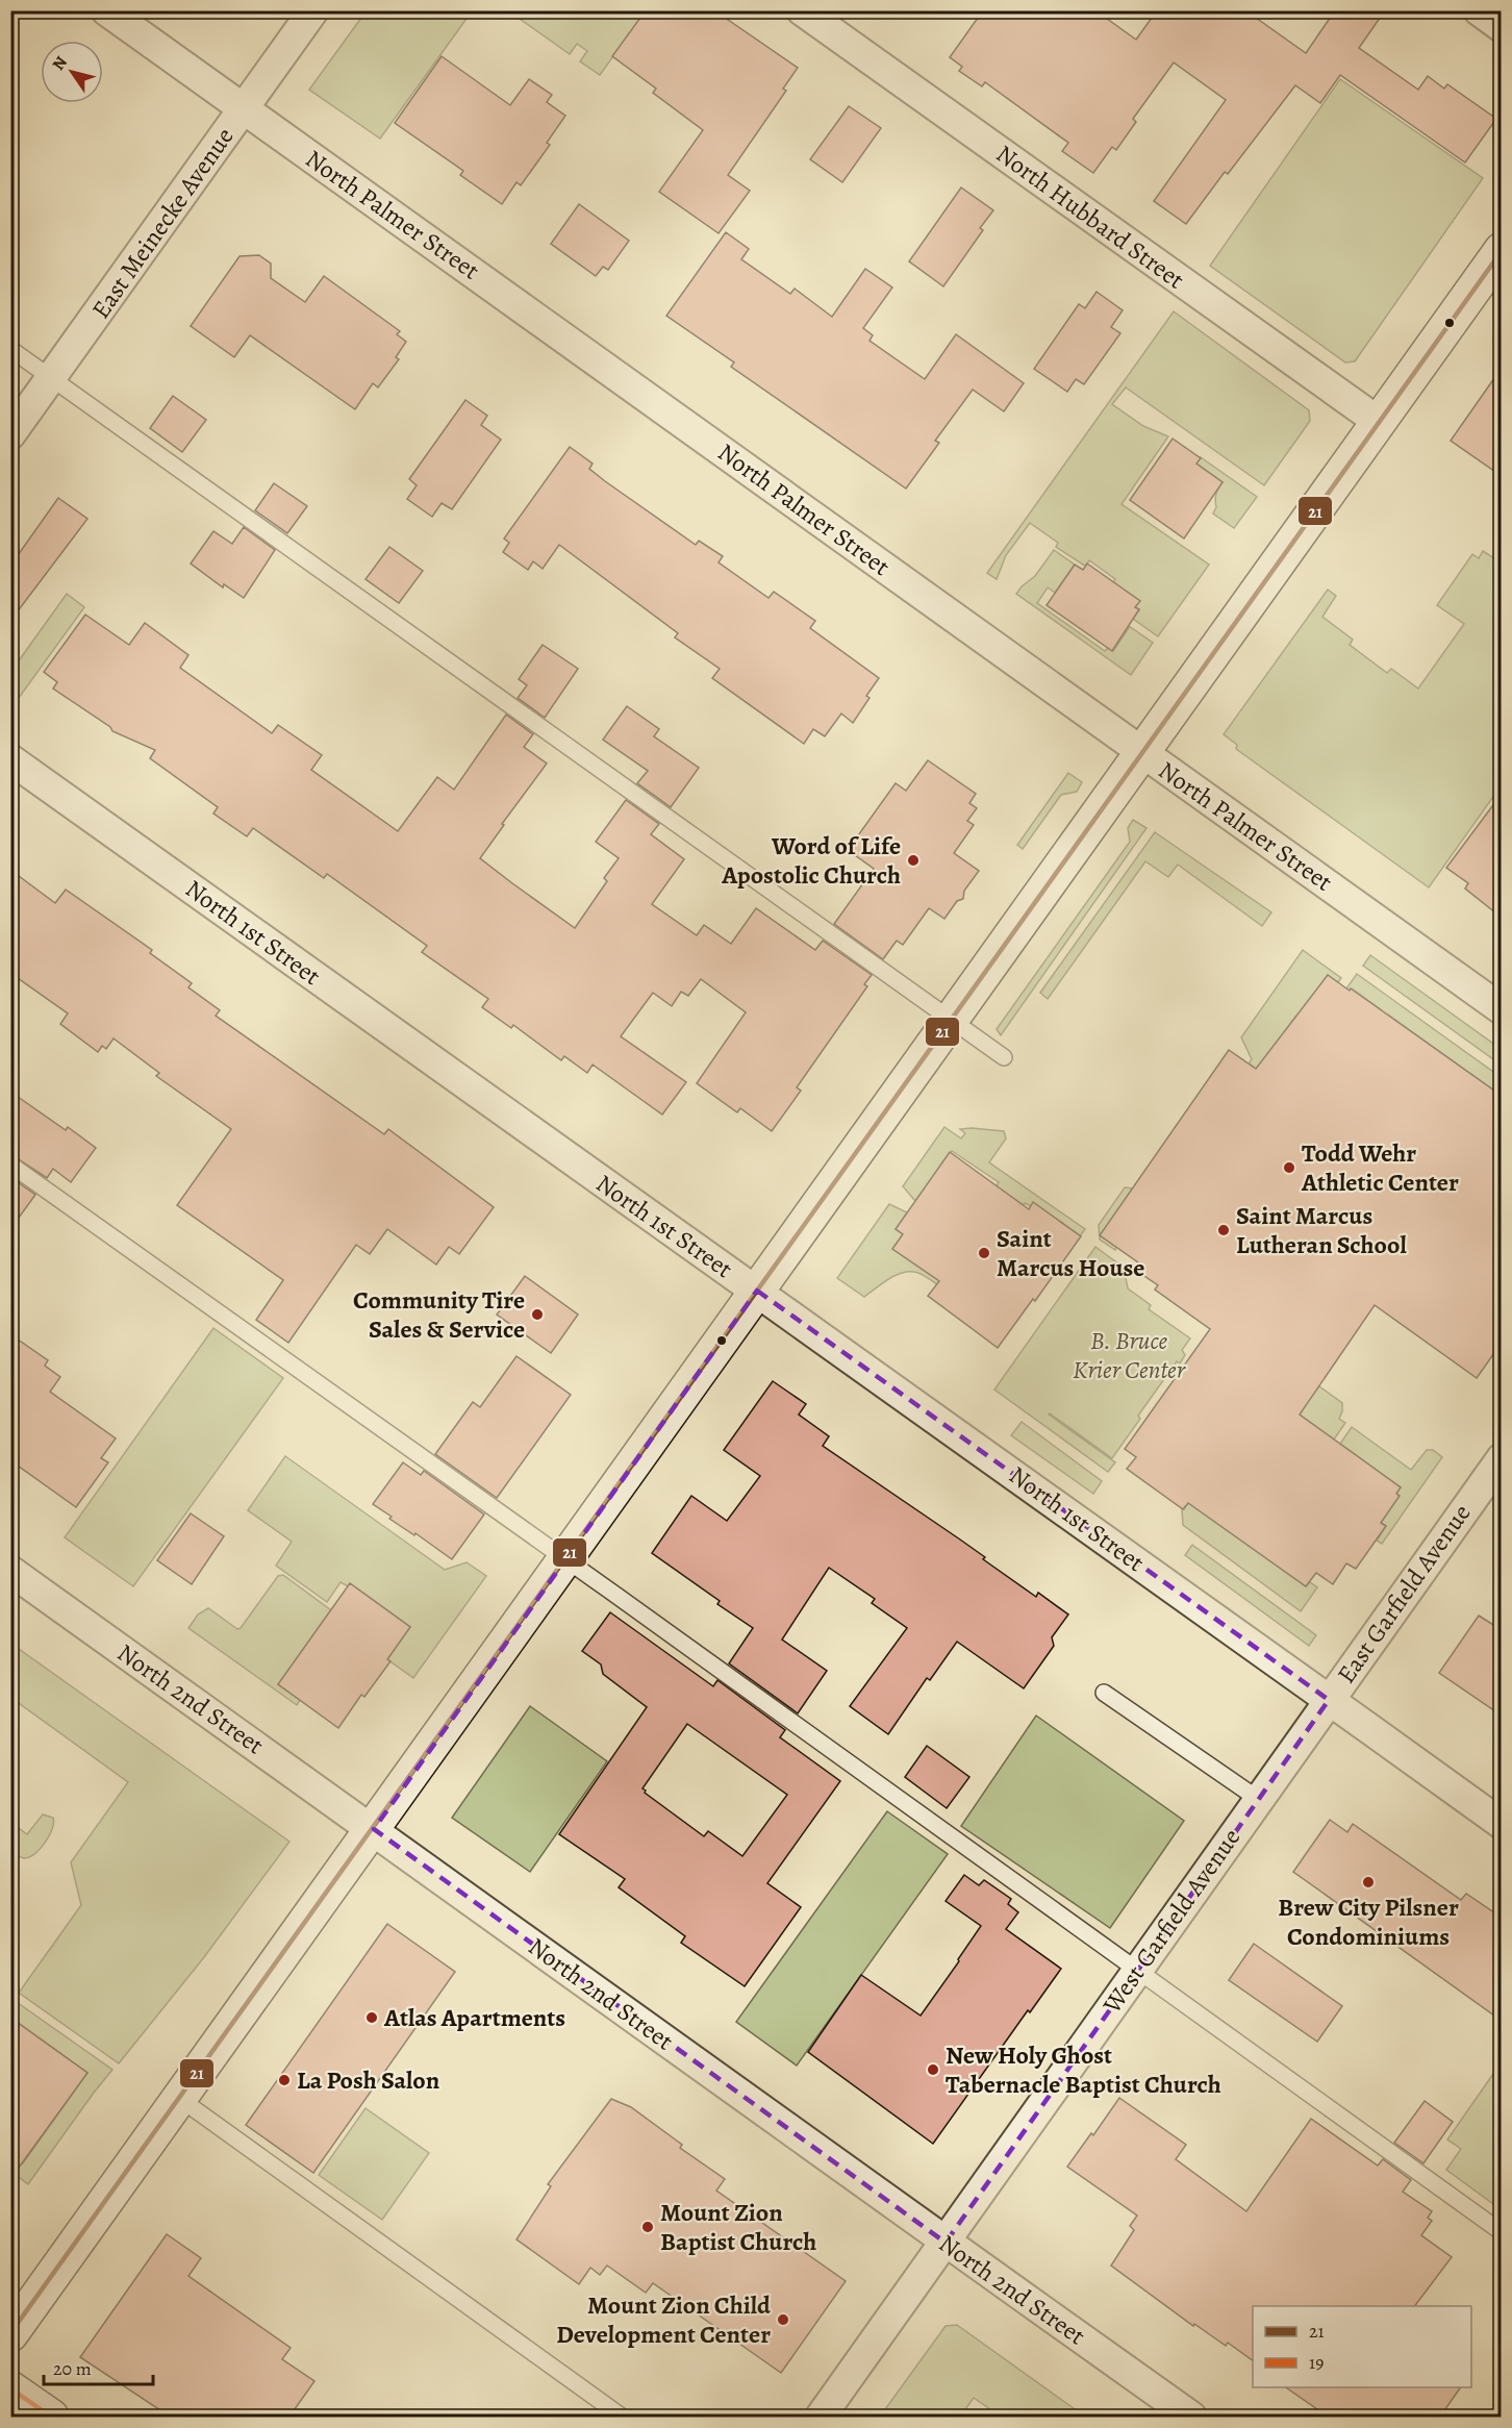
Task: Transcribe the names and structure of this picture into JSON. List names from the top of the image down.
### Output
{
  "streets": {
    "street": [
      "North Palmer Street",
      "North Hubbard Street",
      "East Meinecke Avenue",
      "North 1st Street",
      "East Garfield Avenue",
      "North 2nd Street",
      "West Garfield Avenue"
    ]
  },
  "crossings": [
    ["North Palmer Street", "East Meinecke Avenue"],
    ["North 1st Street", "East Garfield Avenue"],
    ["North 1st Street", "West Garfield Avenue"],
    ["East Garfield Avenue", "West Garfield Avenue"],
    ["North 2nd Street", "West Garfield Avenue"]
  ],
  "parks": ["B. Bruce Krier Center"],
  "places": [
    "Word of Life Apostolic Church",
    "Todd Wehr Athletic Center",
    "Saint Marcus Lutheran School",
    "Saint Marcus House",
    "Community Tire Sales & Service",
    "Brew City Pilsner Condominiums",
    "Atlas Apartments",
    "New Holy Ghost Tabernacle Baptist Church",
    "La Posh Salon",
    "Mount Zion Baptist Church",
    "Mount Zion Child Development Center"
  ],
  "lines": ["transit line 21", "transit line 19"],
  "legend": ["21", "19"],
  "scale_bar": "20 m",
  "north": "top left"
}
